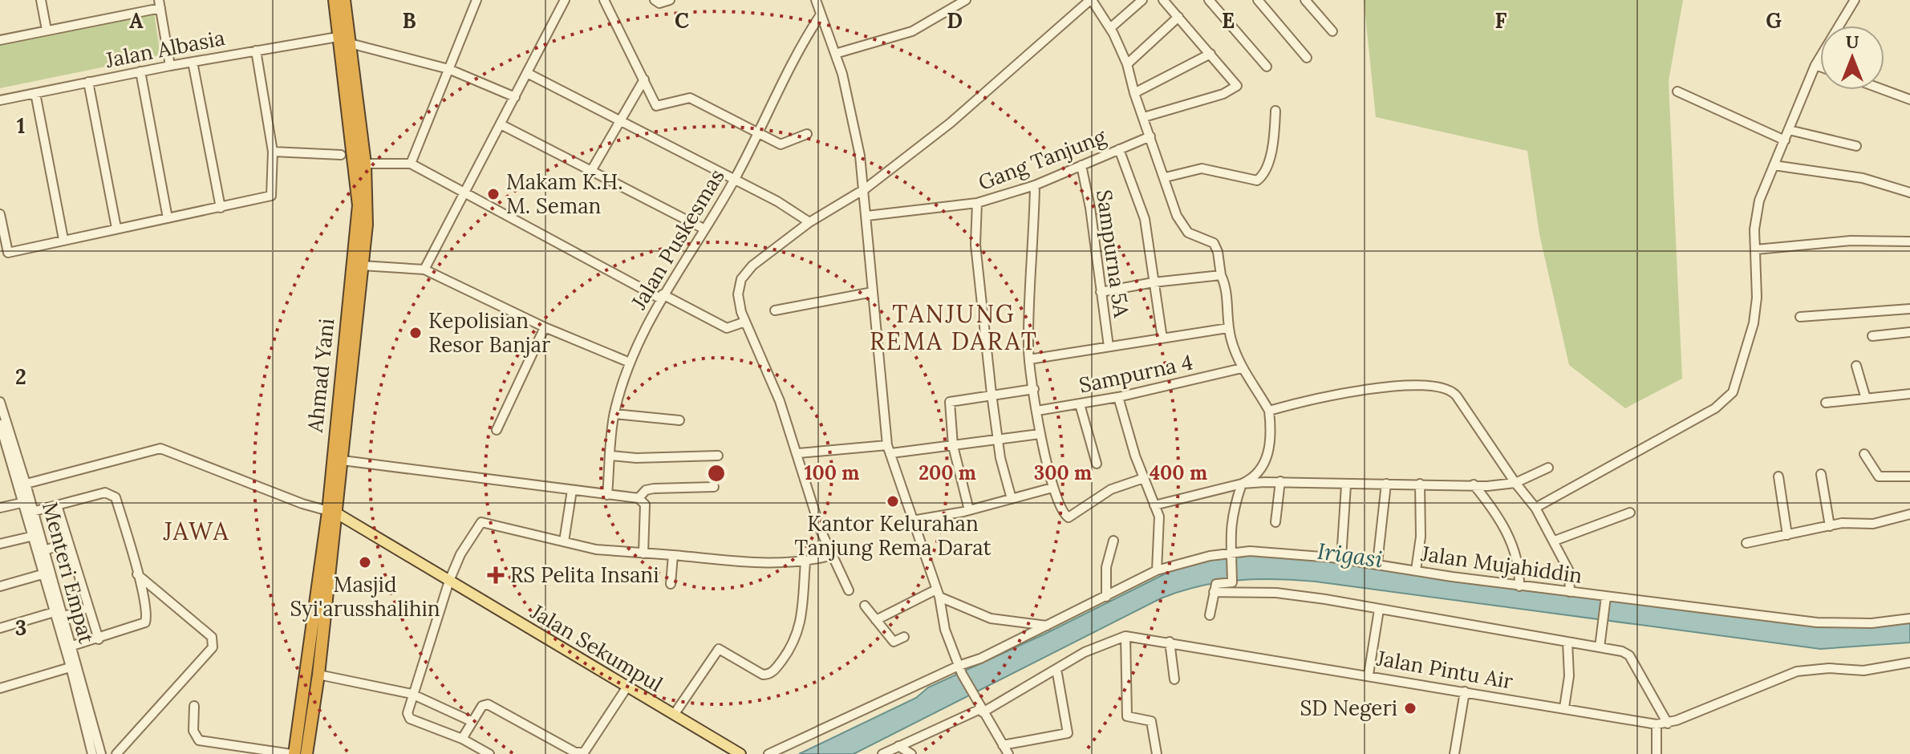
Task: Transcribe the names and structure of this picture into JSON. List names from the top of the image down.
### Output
{
  "streets": {
    "highway": ["Ahmad Yani"],
    "main road": ["Jalan Sekumpul"],
    "street": [
      "Jalan Albasia",
      "Gang Tanjung",
      "Jalan Puskesmas",
      "Sampurna 5A",
      "Sampurna 4",
      "Jalan Mujahiddin",
      "Menteri Empat",
      "Jalan Pintu Air"
    ]
  },
  "crossings": [
    ["Jalan Albasia", "Ahmad Yani"],
    ["Gang Tanjung", "Sampurna 5A"],
    ["Ahmad Yani", "Jalan Sekumpul"]
  ],
  "districts": ["TANJUNG REMA DARAT", "JAWA"],
  "water": ["Irigasi"],
  "places": {
    "other": [
      "Makam K.H. M. Seman",
      "Kepolisian Resor Banjar",
      "Kantor Kelurahan Tanjung Rema Darat",
      "Masjid Syi'arusshalihin",
      "SD Negeri"
    ],
    "health": ["RS Pelita Insani"]
  },
  "north": "top",
  "grid": {
    "columns": [
      "A",
      "B",
      "C",
      "D",
      "E",
      "F",
      "G"
    ],
    "rows": ["1", "2", "3"]
  },
  "rings": [
    "100 m",
    "200 m",
    "300 m",
    "400 m"
  ]
}
